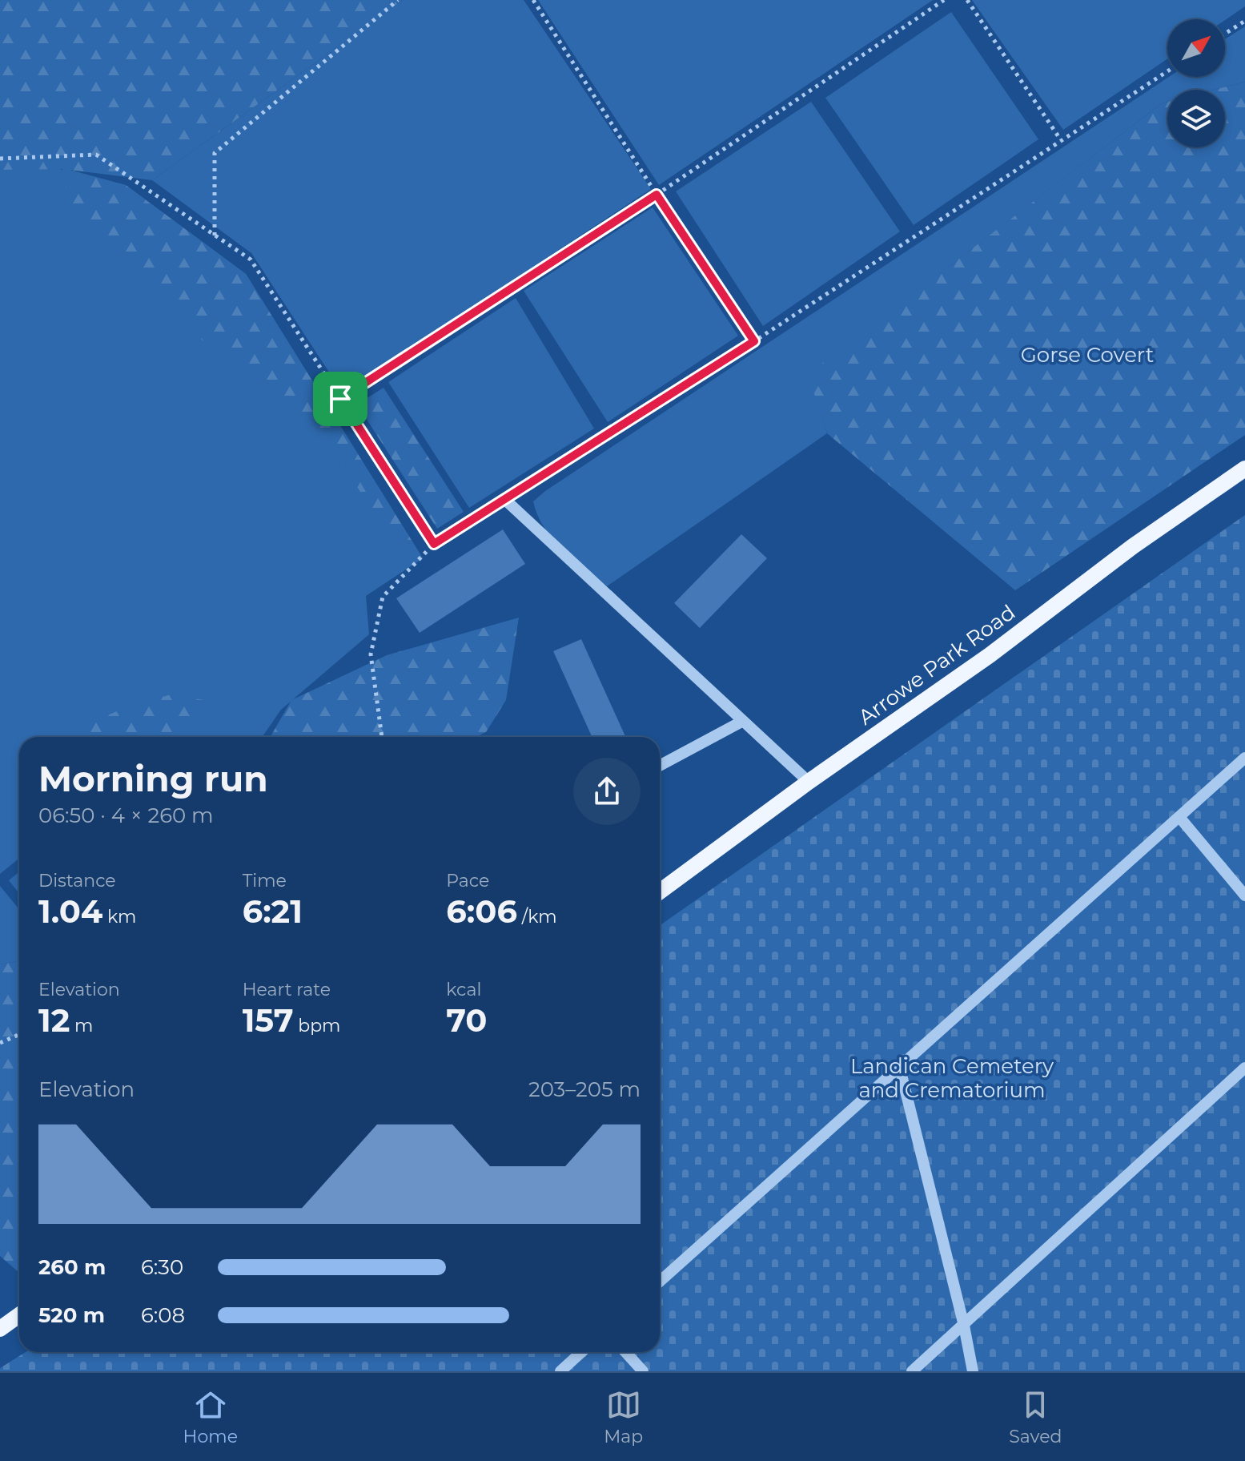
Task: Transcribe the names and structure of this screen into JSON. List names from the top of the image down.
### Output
{
  "streets": {
    "main road": ["Arrowe Park Road"]
  },
  "parks": ["Gorse Covert", "Landican Cemetery and Crematorium"],
  "north": "top right",
  "page": {
    "heading": ["Morning run", "06:50 · 4 × 260 m"],
    "stats": [
      ["Distance", "1.04 km"],
      ["Time", "6:21"],
      ["Pace", "6:06 /km"],
      ["Elevation", "12 m"],
      ["Heart rate", "157 bpm"],
      ["kcal", "70"]
    ],
    "chart": ["Elevation", "203–205 m"],
    "list": [
      {
        "name": "260 m",
        "note": "6:30"
      },
      {
        "name": "520 m",
        "note": "6:08"
      }
    ],
    "tabs": ["Home", "Map", "Saved"]
  }
}
